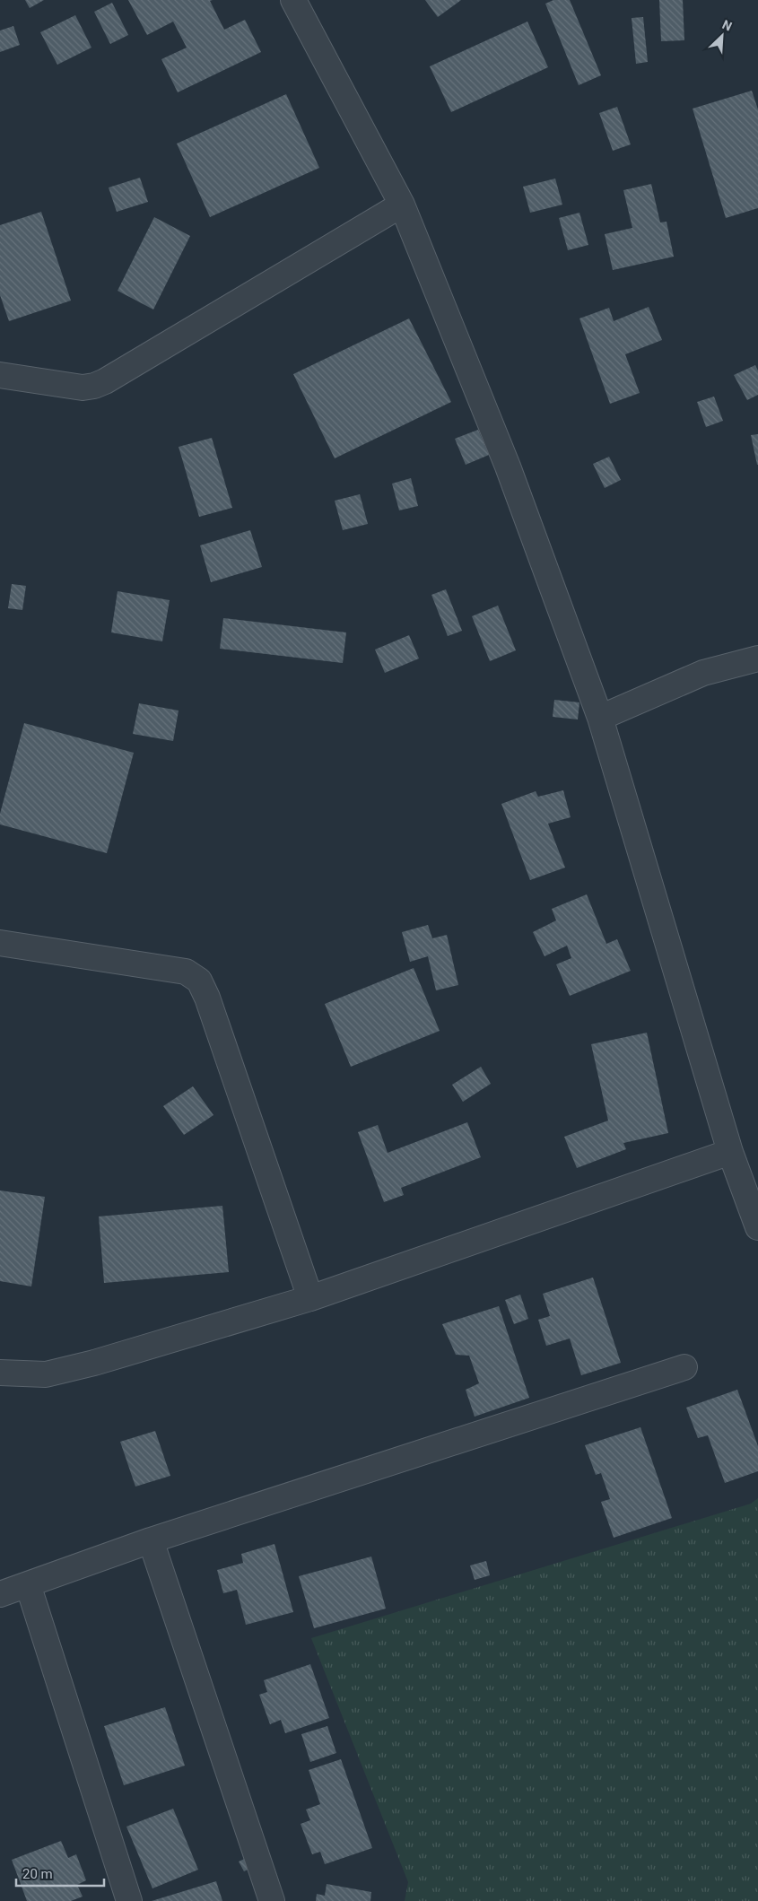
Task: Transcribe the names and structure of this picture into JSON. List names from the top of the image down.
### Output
{
  "scale_bar": "20 m",
  "north": "top right"
}
